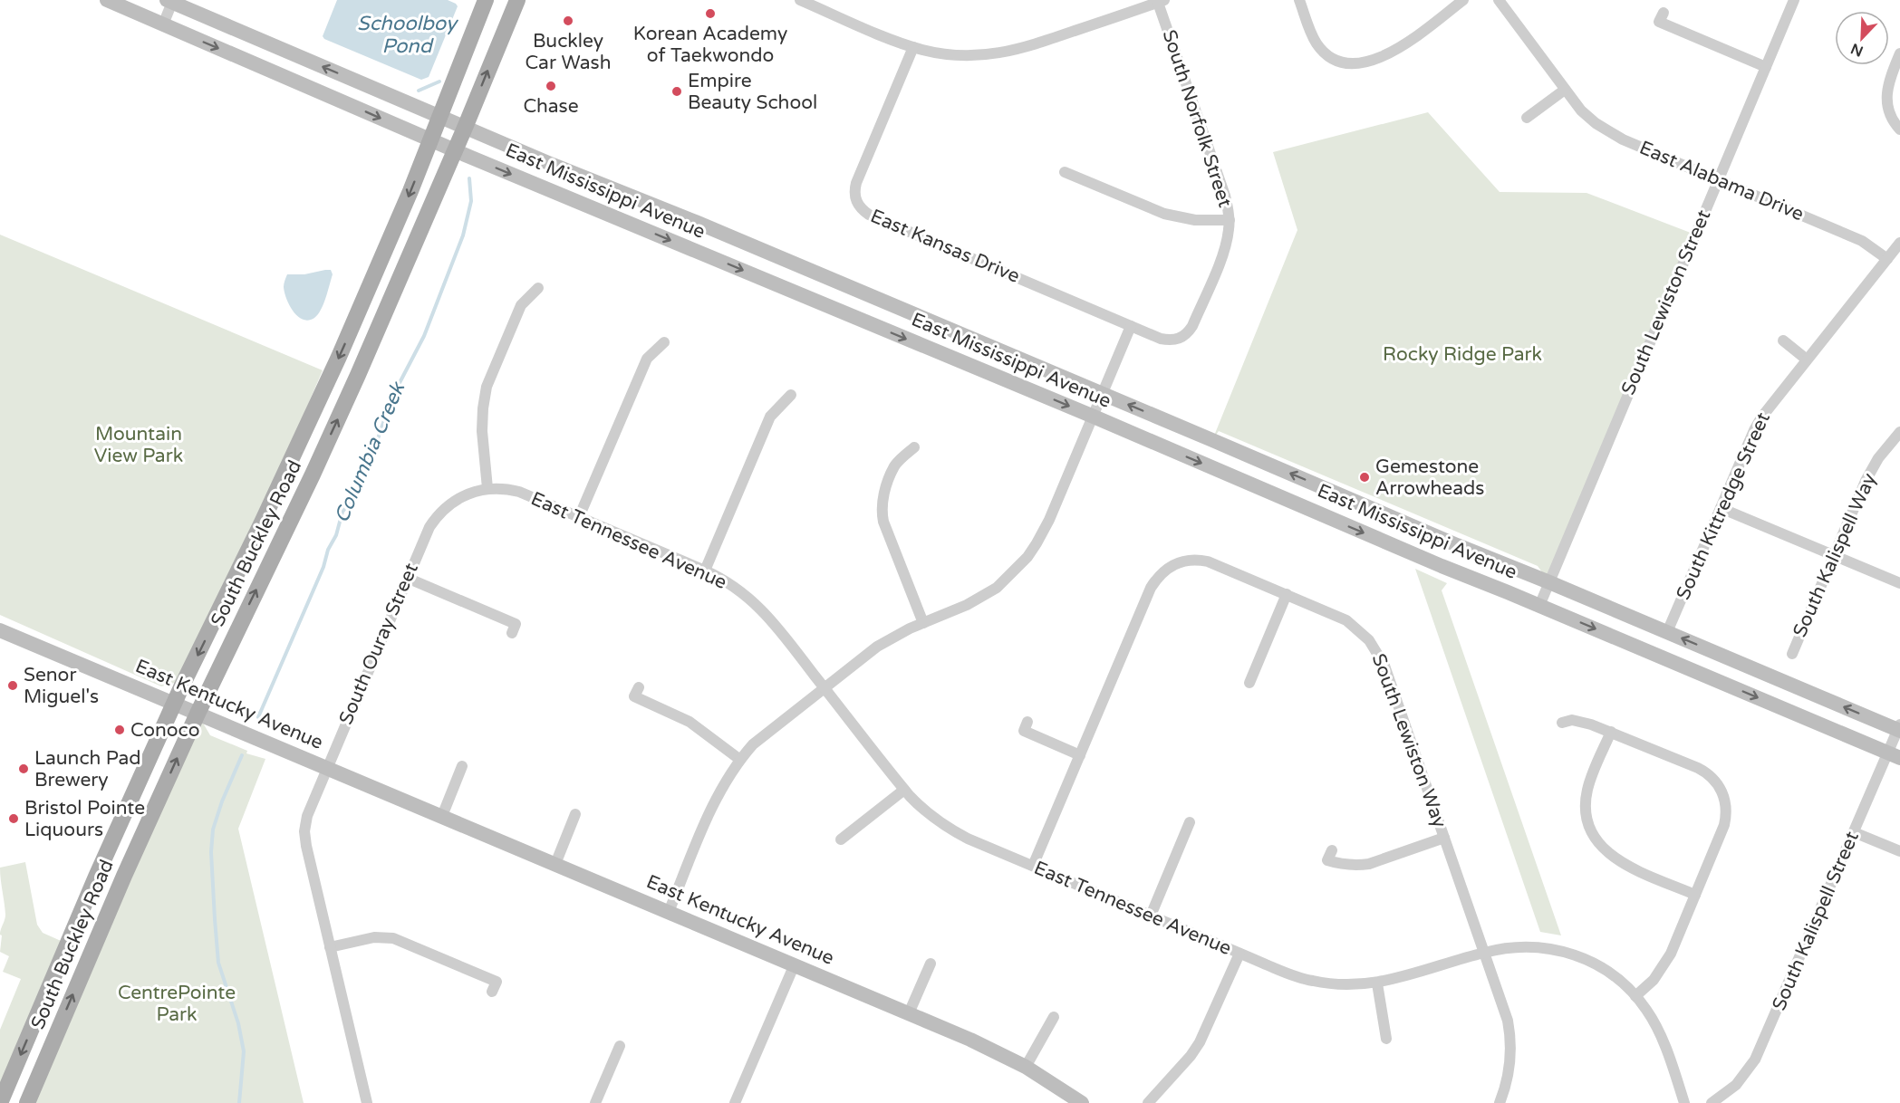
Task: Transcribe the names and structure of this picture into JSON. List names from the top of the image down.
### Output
{
  "streets": {
    "main road": ["East Mississippi Avenue", "South Buckley Road", "East Kentucky Avenue"],
    "street": [
      "South Norfolk Street",
      "East Alabama Drive",
      "East Kansas Drive",
      "South Lewiston Street",
      "South Kittredge Street",
      "East Tennessee Avenue",
      "South Kalispell Way",
      "South Ouray Street",
      "South Lewiston Way",
      "South Kalispell Street"
    ]
  },
  "crossings": [
    ["South Norfolk Street", "East Kansas Drive"],
    ["East Alabama Drive", "South Lewiston Street"],
    ["East Alabama Drive", "South Kittredge Street"],
    ["East Mississippi Avenue", "South Lewiston Street"],
    ["East Mississippi Avenue", "South Kittredge Street"],
    ["East Mississippi Avenue", "South Buckley Road"],
    ["East Mississippi Avenue", "South Kalispell Street"],
    ["East Tennessee Avenue", "South Ouray Street"],
    ["East Tennessee Avenue", "South Lewiston Way"],
    ["South Buckley Road", "East Kentucky Avenue"],
    ["South Ouray Street", "East Kentucky Avenue"]
  ],
  "water": ["Schoolboy Pond", "Columbia Creek"],
  "parks": ["Rocky Ridge Park", "Mountain View Park", "CentrePointe Park"],
  "places": [
    "Korean Academy of Taekwondo",
    "Buckley Car Wash",
    "Chase",
    "Empire Beauty School",
    "Gemestone Arrowheads",
    "Senor Miguel's",
    "Conoco",
    "Launch Pad Brewery",
    "Bristol Pointe Liquours"
  ],
  "north": "bottom left"
}
